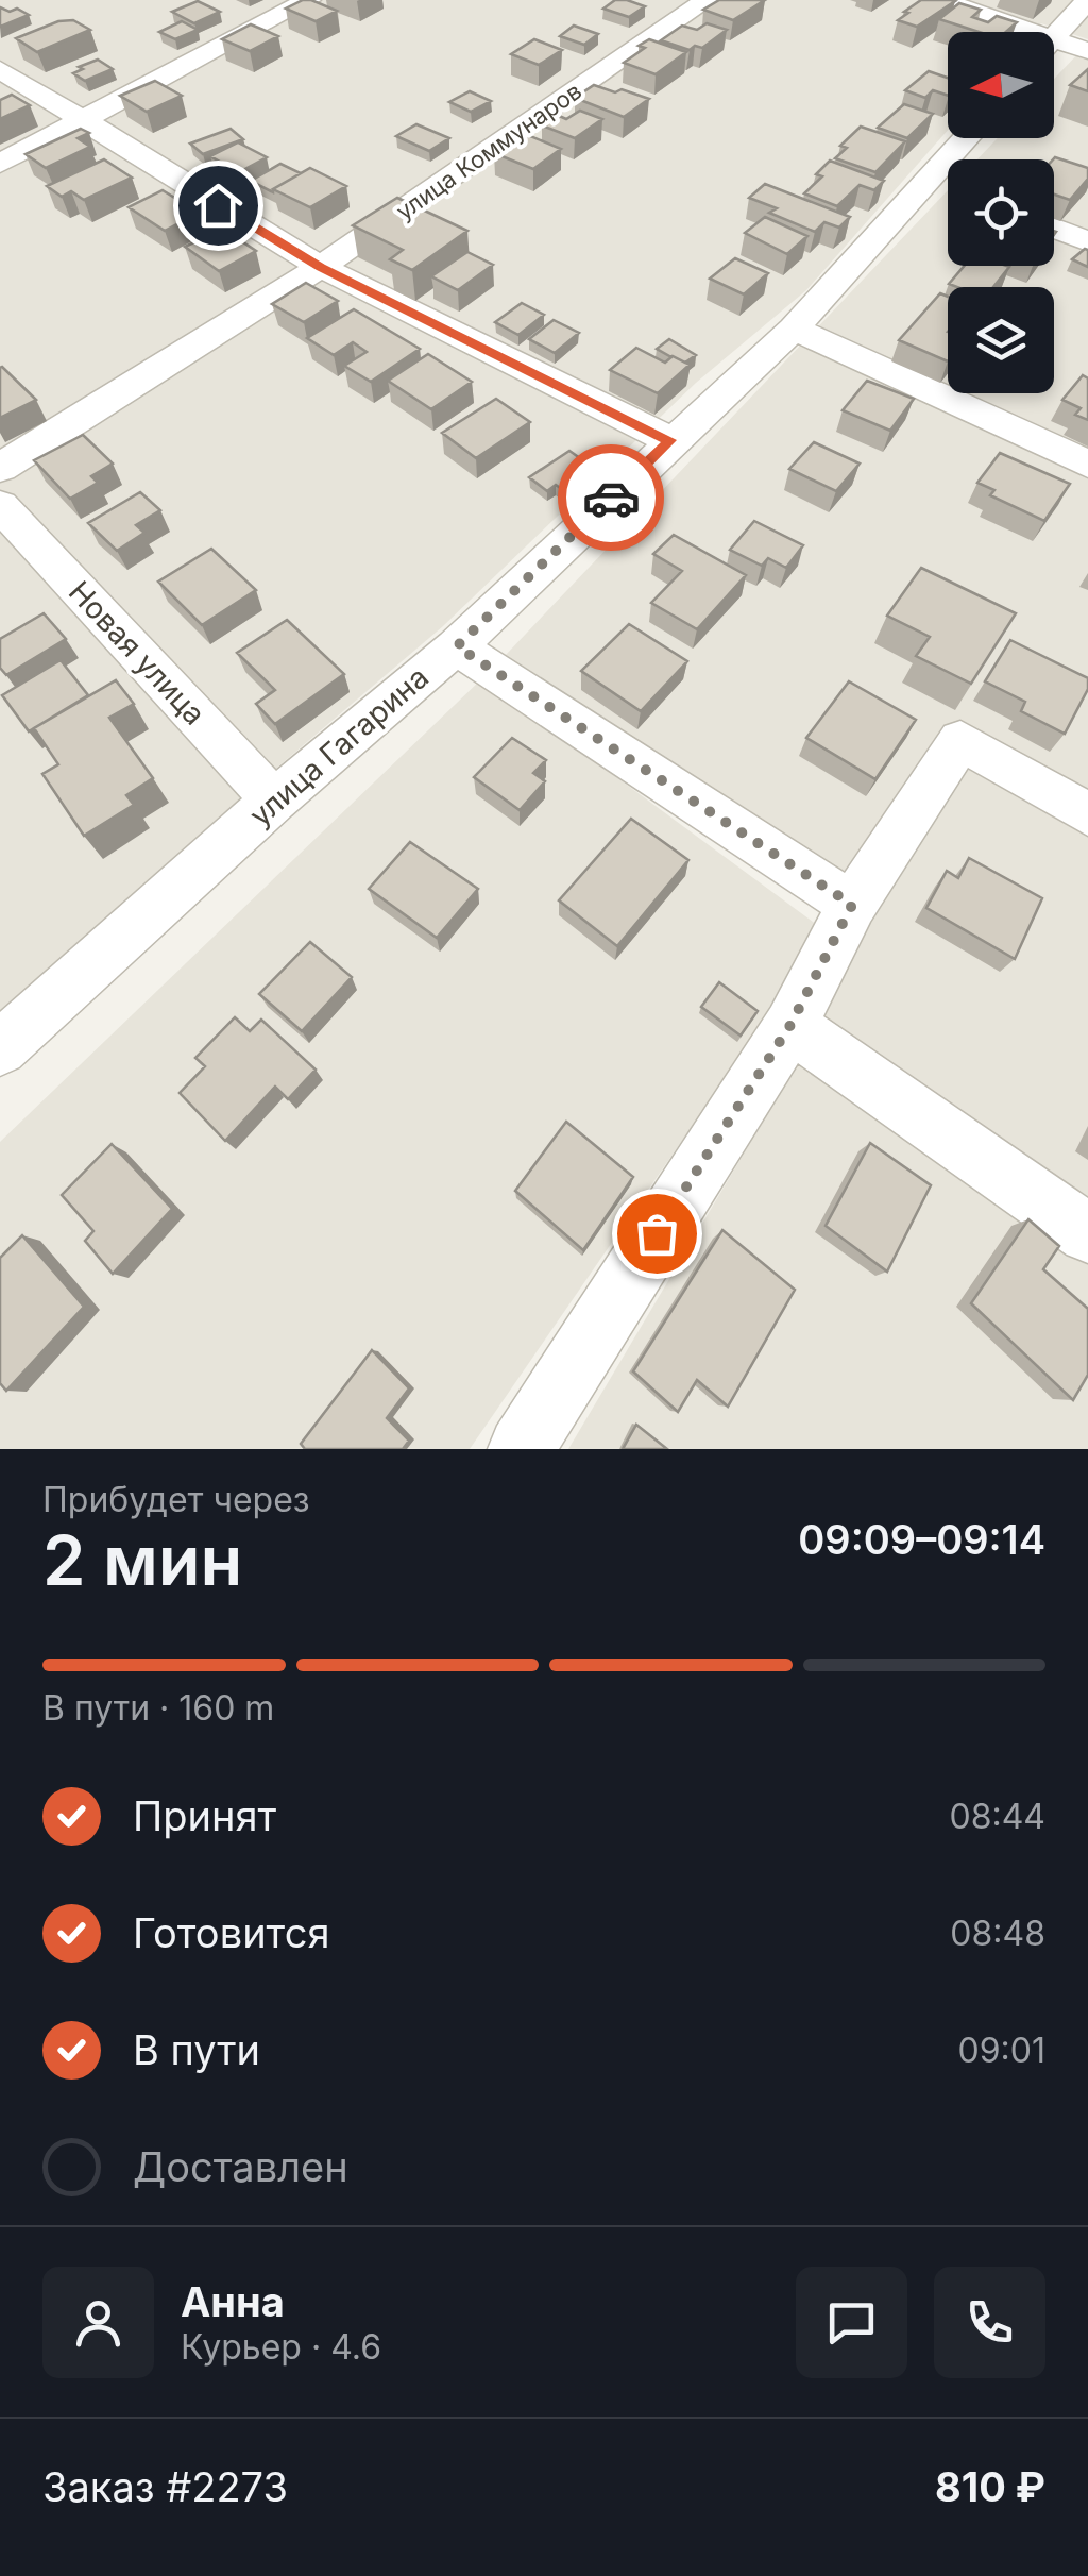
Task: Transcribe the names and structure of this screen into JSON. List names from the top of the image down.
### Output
{
  "streets": {
    "street": ["улица Коммунаров", "Новая улица", "улица Гагарина"]
  },
  "crossings": [
    ["Новая улица", "улица Гагарина"]
  ],
  "north": "left",
  "page": {
    "heading": ["2 мин", "Прибудет через", "09:09–09:14"],
    "panel": [
      "Анна",
      "Курьер · 4.6",
      "Заказ #2273",
      "810 ₽"
    ],
    "bar": "В пути · 160 m",
    "list": [
      ["Принят", "08:44"],
      ["Готовится", "08:48"],
      ["В пути", "09:01"],
      "Доставлен"
    ]
  }
}
